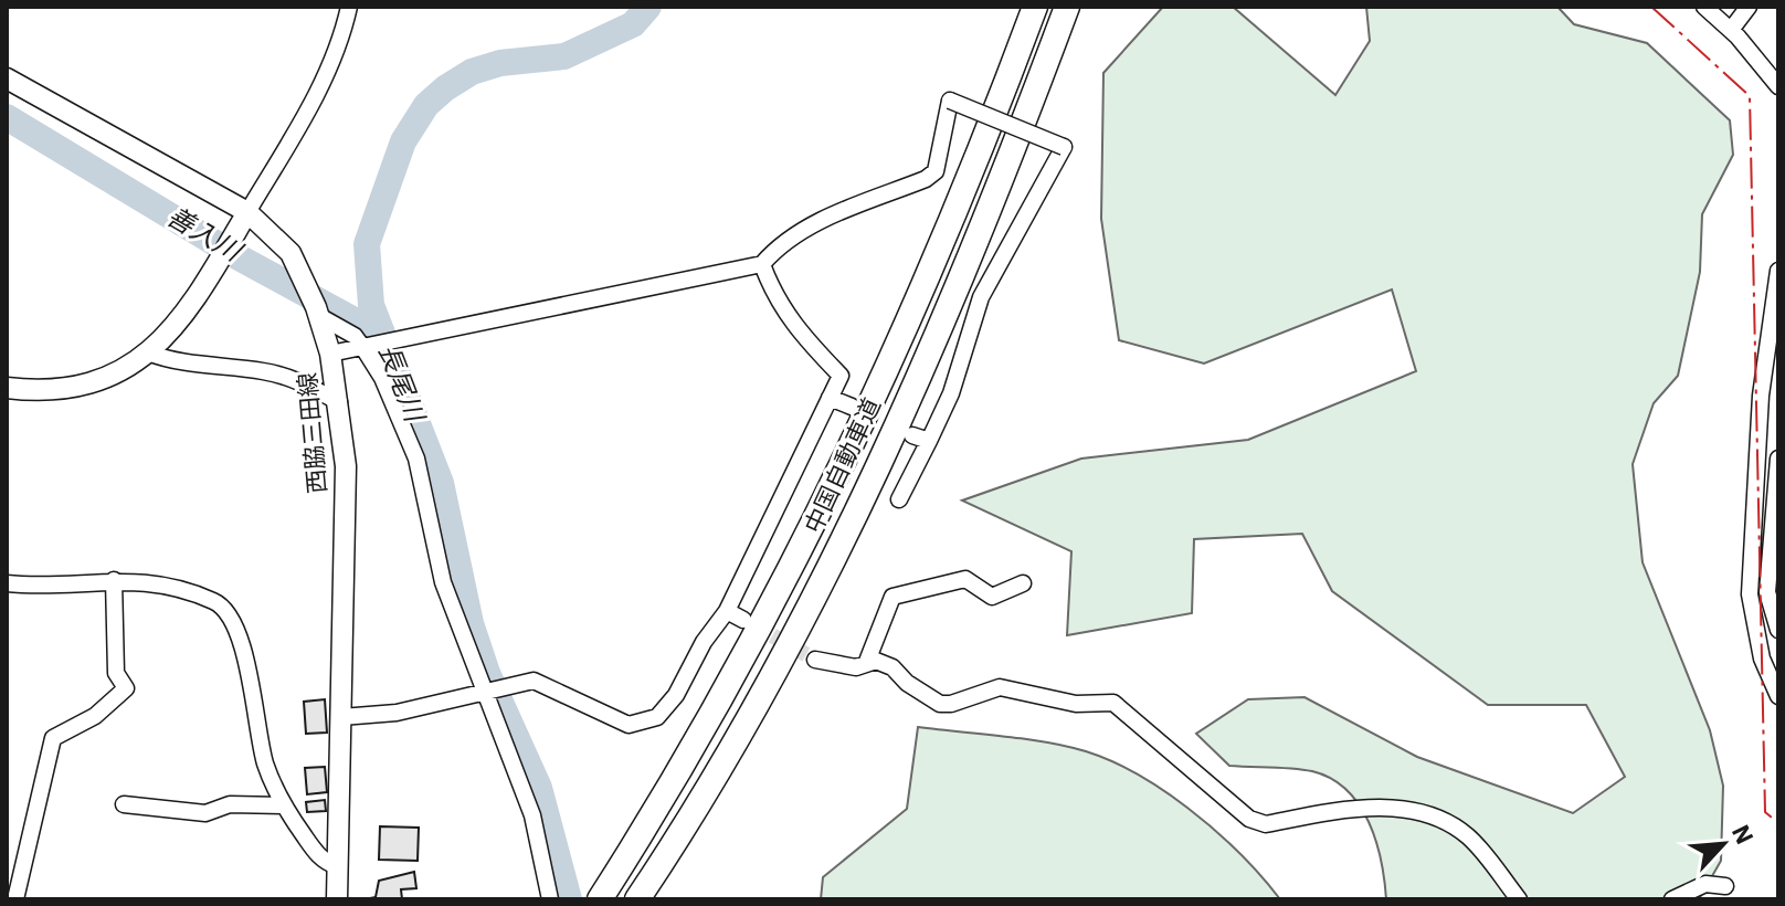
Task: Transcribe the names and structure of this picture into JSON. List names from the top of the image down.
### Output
{
  "streets": {
    "highway": ["中国自動車道"],
    "main road": ["西脇三田線"]
  },
  "water": ["善入川", "長尾川"],
  "north": "top right"
}
